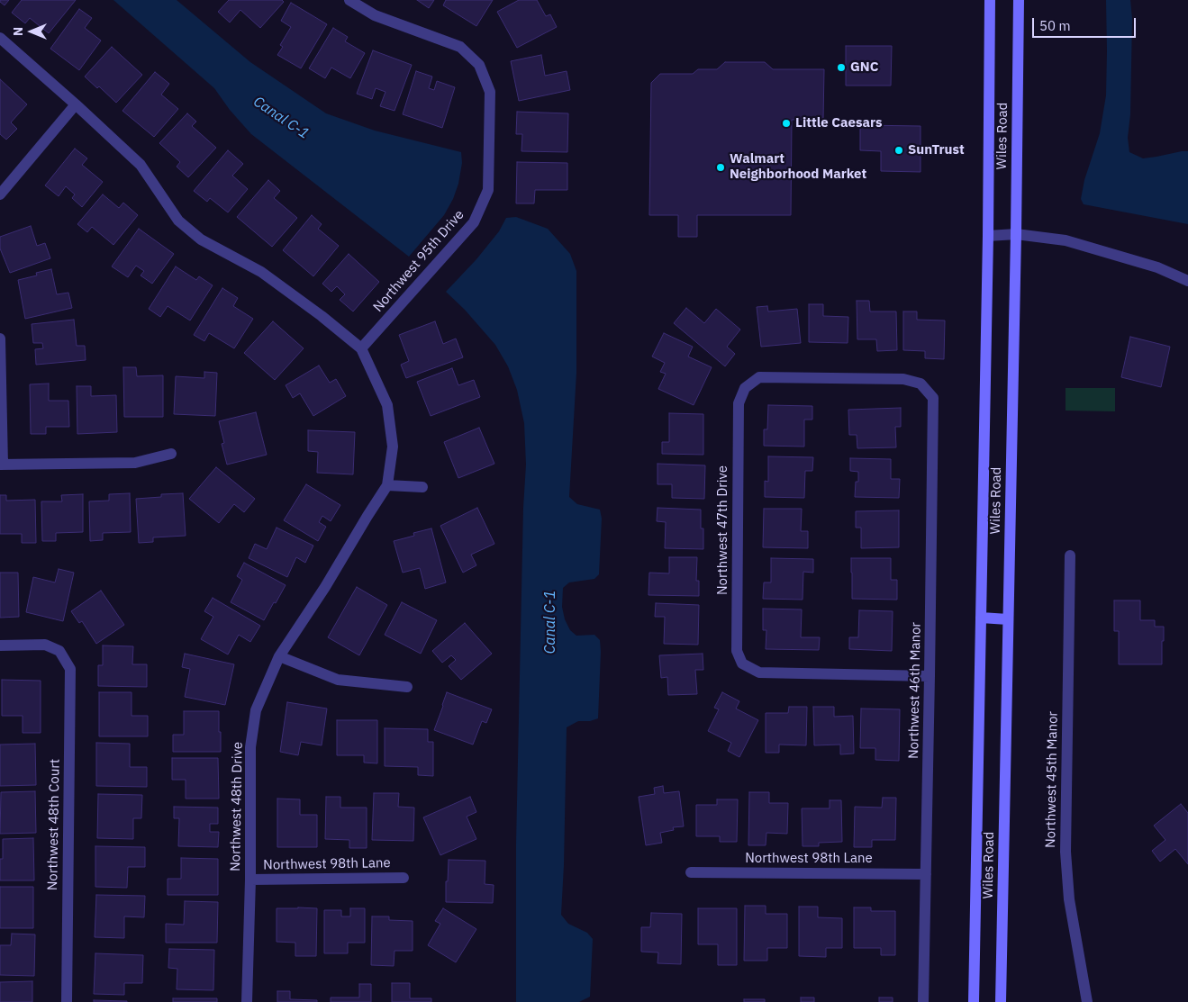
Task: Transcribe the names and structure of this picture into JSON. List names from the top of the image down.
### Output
{
  "streets": {
    "main road": ["Wiles Road"],
    "street": [
      "Northwest 95th Drive",
      "Northwest 47th Drive",
      "Northwest 46th Manor",
      "Northwest 45th Manor",
      "Northwest 48th Drive",
      "Northwest 48th Court",
      "Northwest 98th Lane"
    ]
  },
  "crossings": [
    ["Northwest 95th Drive", "Northwest 48th Drive"],
    ["Northwest 47th Drive", "Northwest 46th Manor"],
    ["Northwest 46th Manor", "Northwest 98th Lane"],
    ["Northwest 48th Drive", "Northwest 98th Lane"]
  ],
  "water": ["Canal C-1"],
  "places": [
    "GNC",
    "Little Caesars",
    "SunTrust",
    "Walmart Neighborhood Market"
  ],
  "scale_bar": "50 m",
  "north": "left"
}
